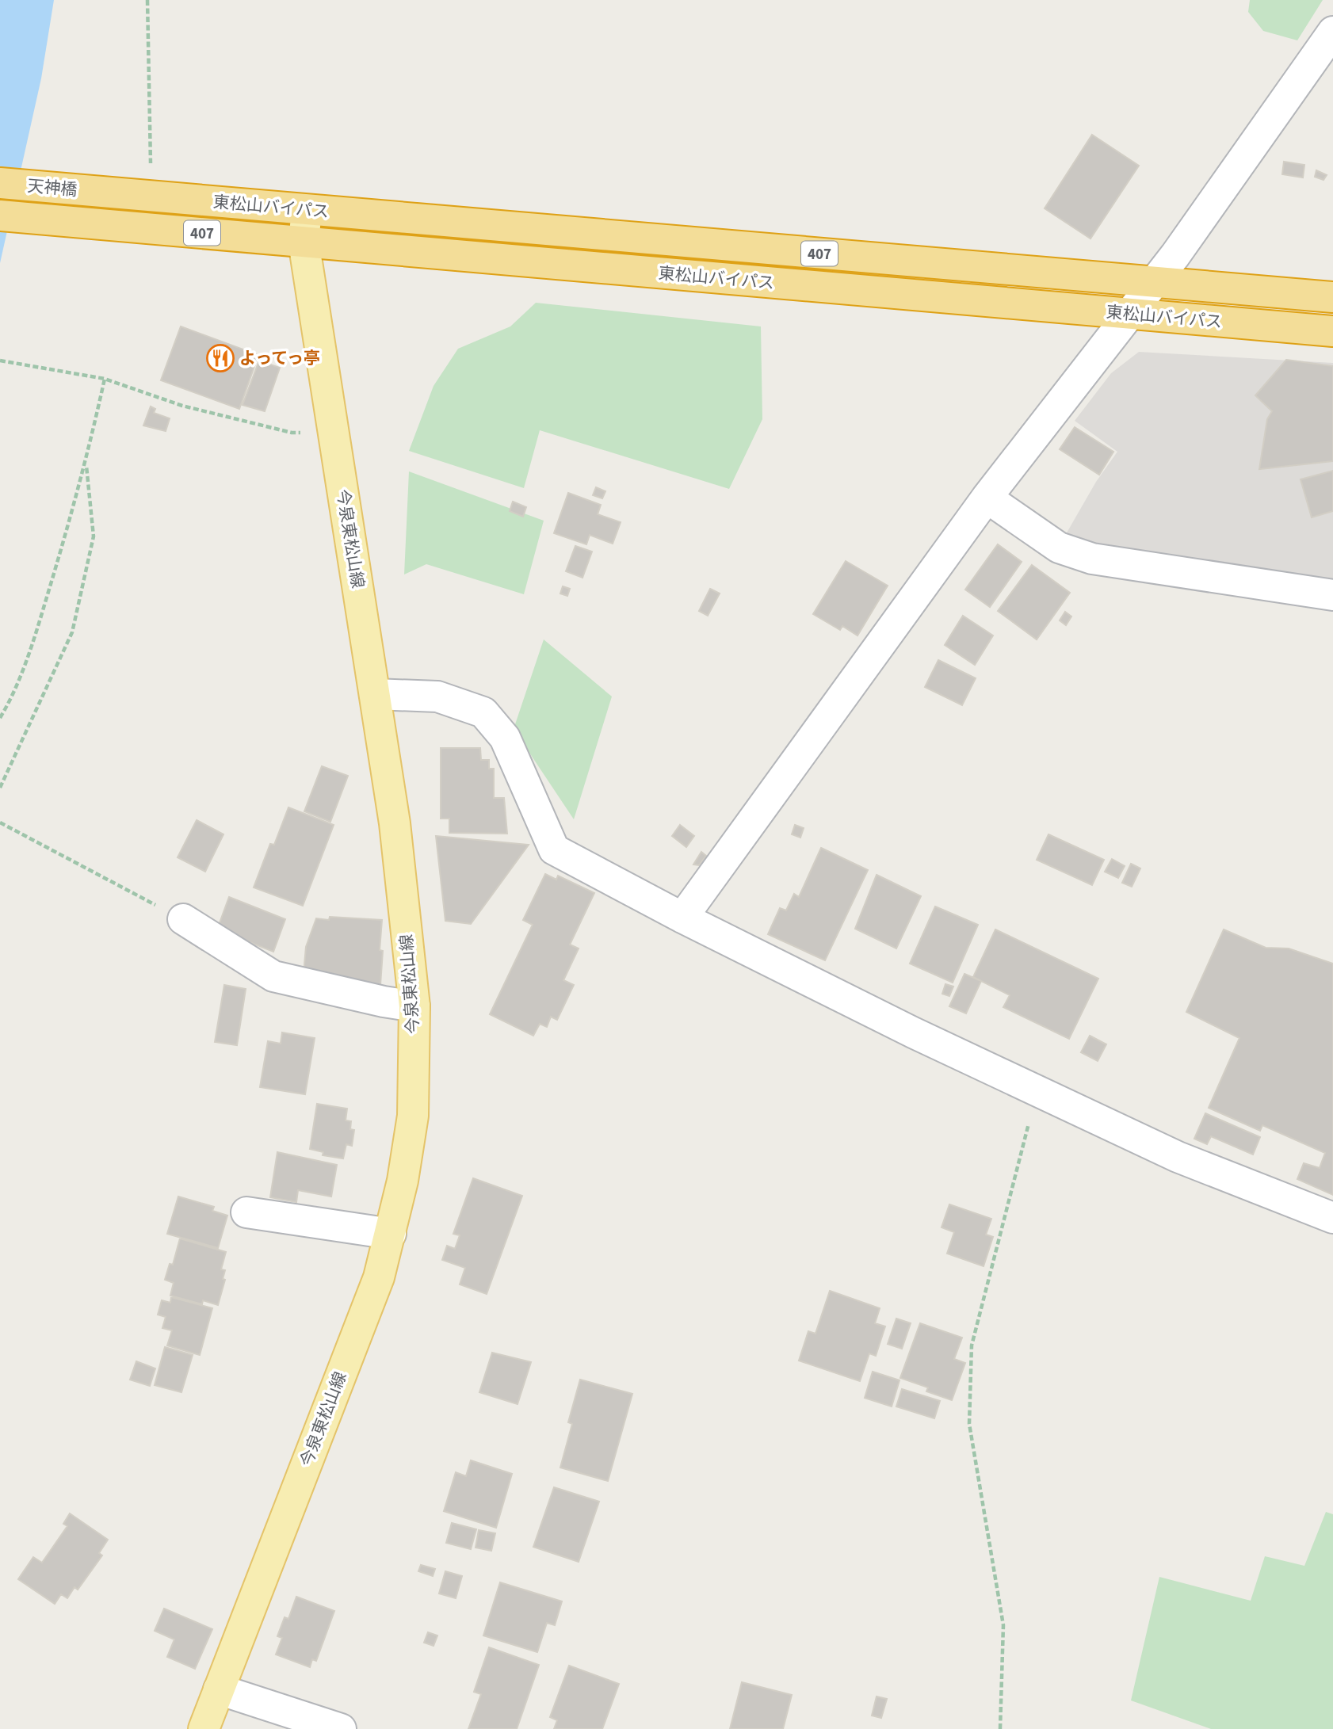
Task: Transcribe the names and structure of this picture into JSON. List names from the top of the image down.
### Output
{
  "streets": {
    "highway": ["天神橋", "東松山バイパス", "407"],
    "main road": ["今泉東松山線"]
  },
  "crossings": [
    ["天神橋", "東松山バイパス"],
    ["東松山バイパス", "今泉東松山線"]
  ],
  "places": {
    "restaurant": ["よってっ亭"]
  }
}
